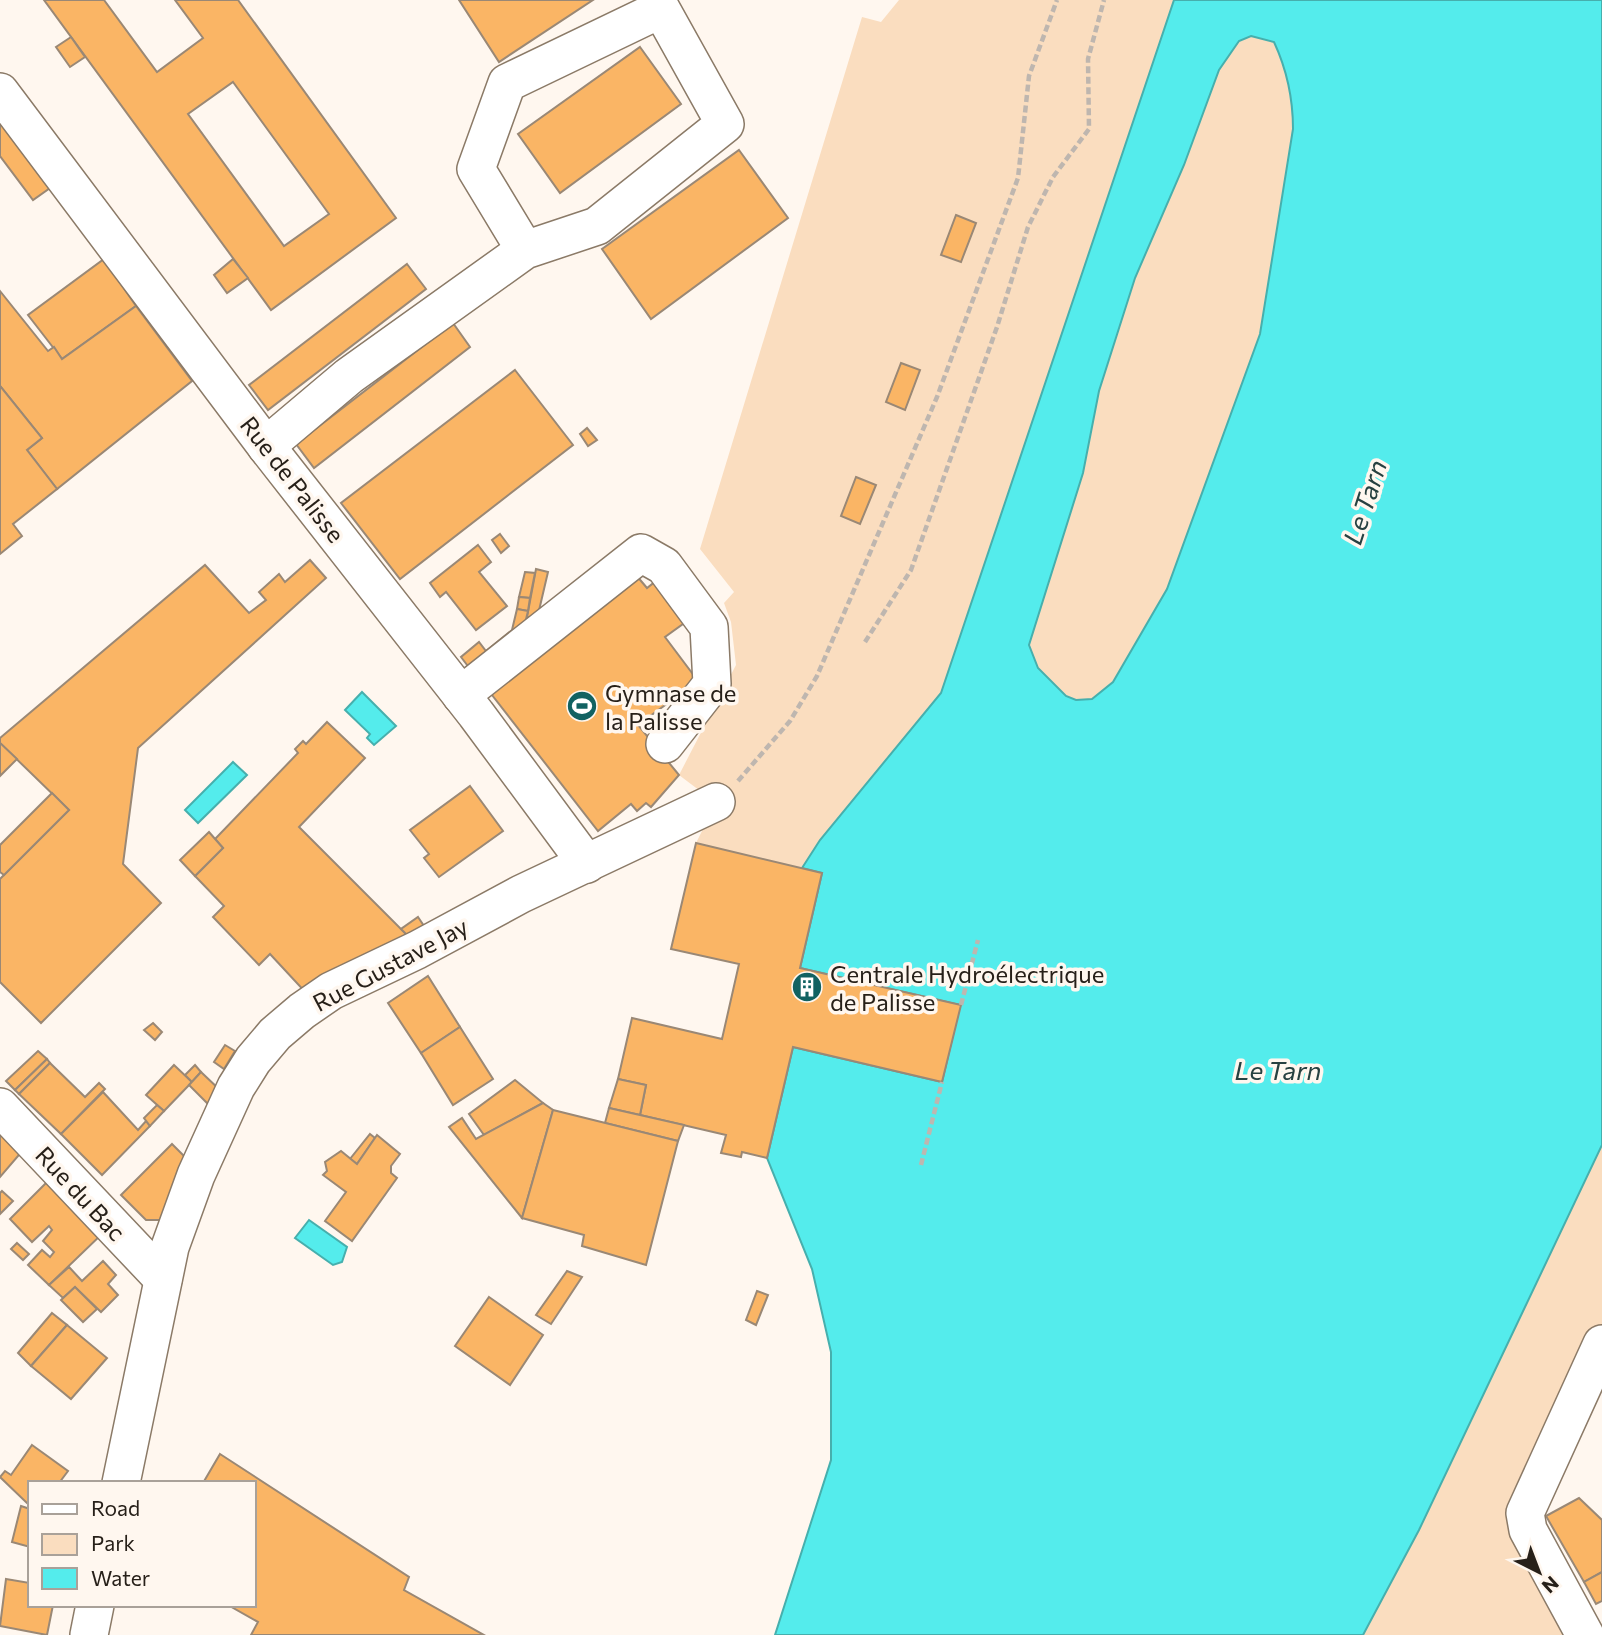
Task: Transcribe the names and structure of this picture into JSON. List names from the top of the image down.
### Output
{
  "streets": {
    "street": ["Rue de Palisse", "Rue Gustave Jay", "Rue du Bac"]
  },
  "crossings": [
    ["Rue de Palisse", "Rue Gustave Jay"],
    ["Rue Gustave Jay", "Rue du Bac"]
  ],
  "water": ["Le Tarn"],
  "places": {
    "sports": ["Gymnase de la Palisse"],
    "building": ["Centrale Hydroélectrique de Palisse"]
  },
  "legend": ["Road", "Park", "Water"],
  "north": "bottom right"
}
